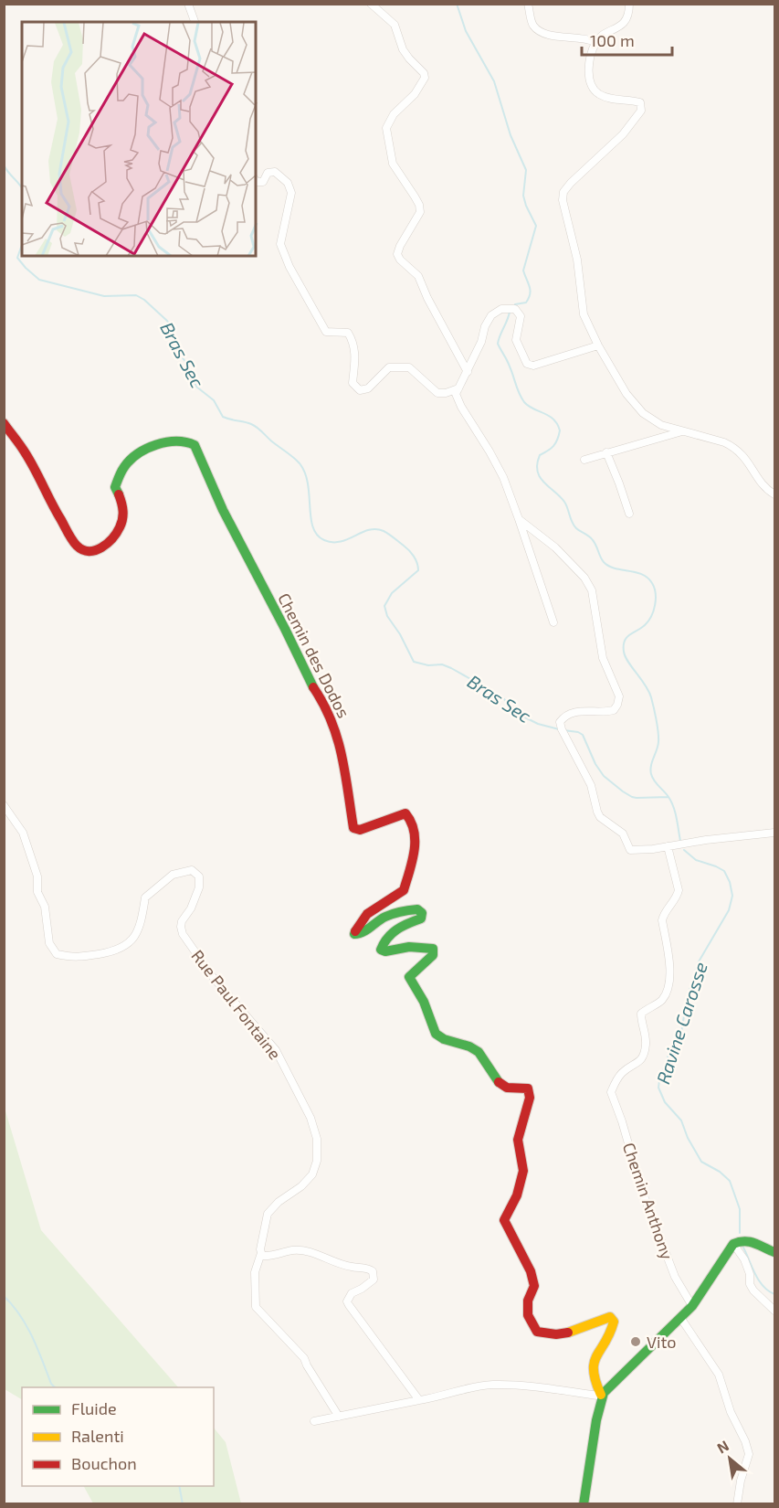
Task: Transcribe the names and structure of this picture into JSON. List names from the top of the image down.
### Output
{
  "streets": {
    "street": ["Chemin des Dodos", "Rue Paul Fontaine", "Chemin Anthony"]
  },
  "water": ["Bras Sec", "Ravine Carosse"],
  "places": ["Vito"],
  "legend": ["Fluide", "Ralenti", "Bouchon"],
  "scale_bar": "100 m",
  "north": "top left"
}
